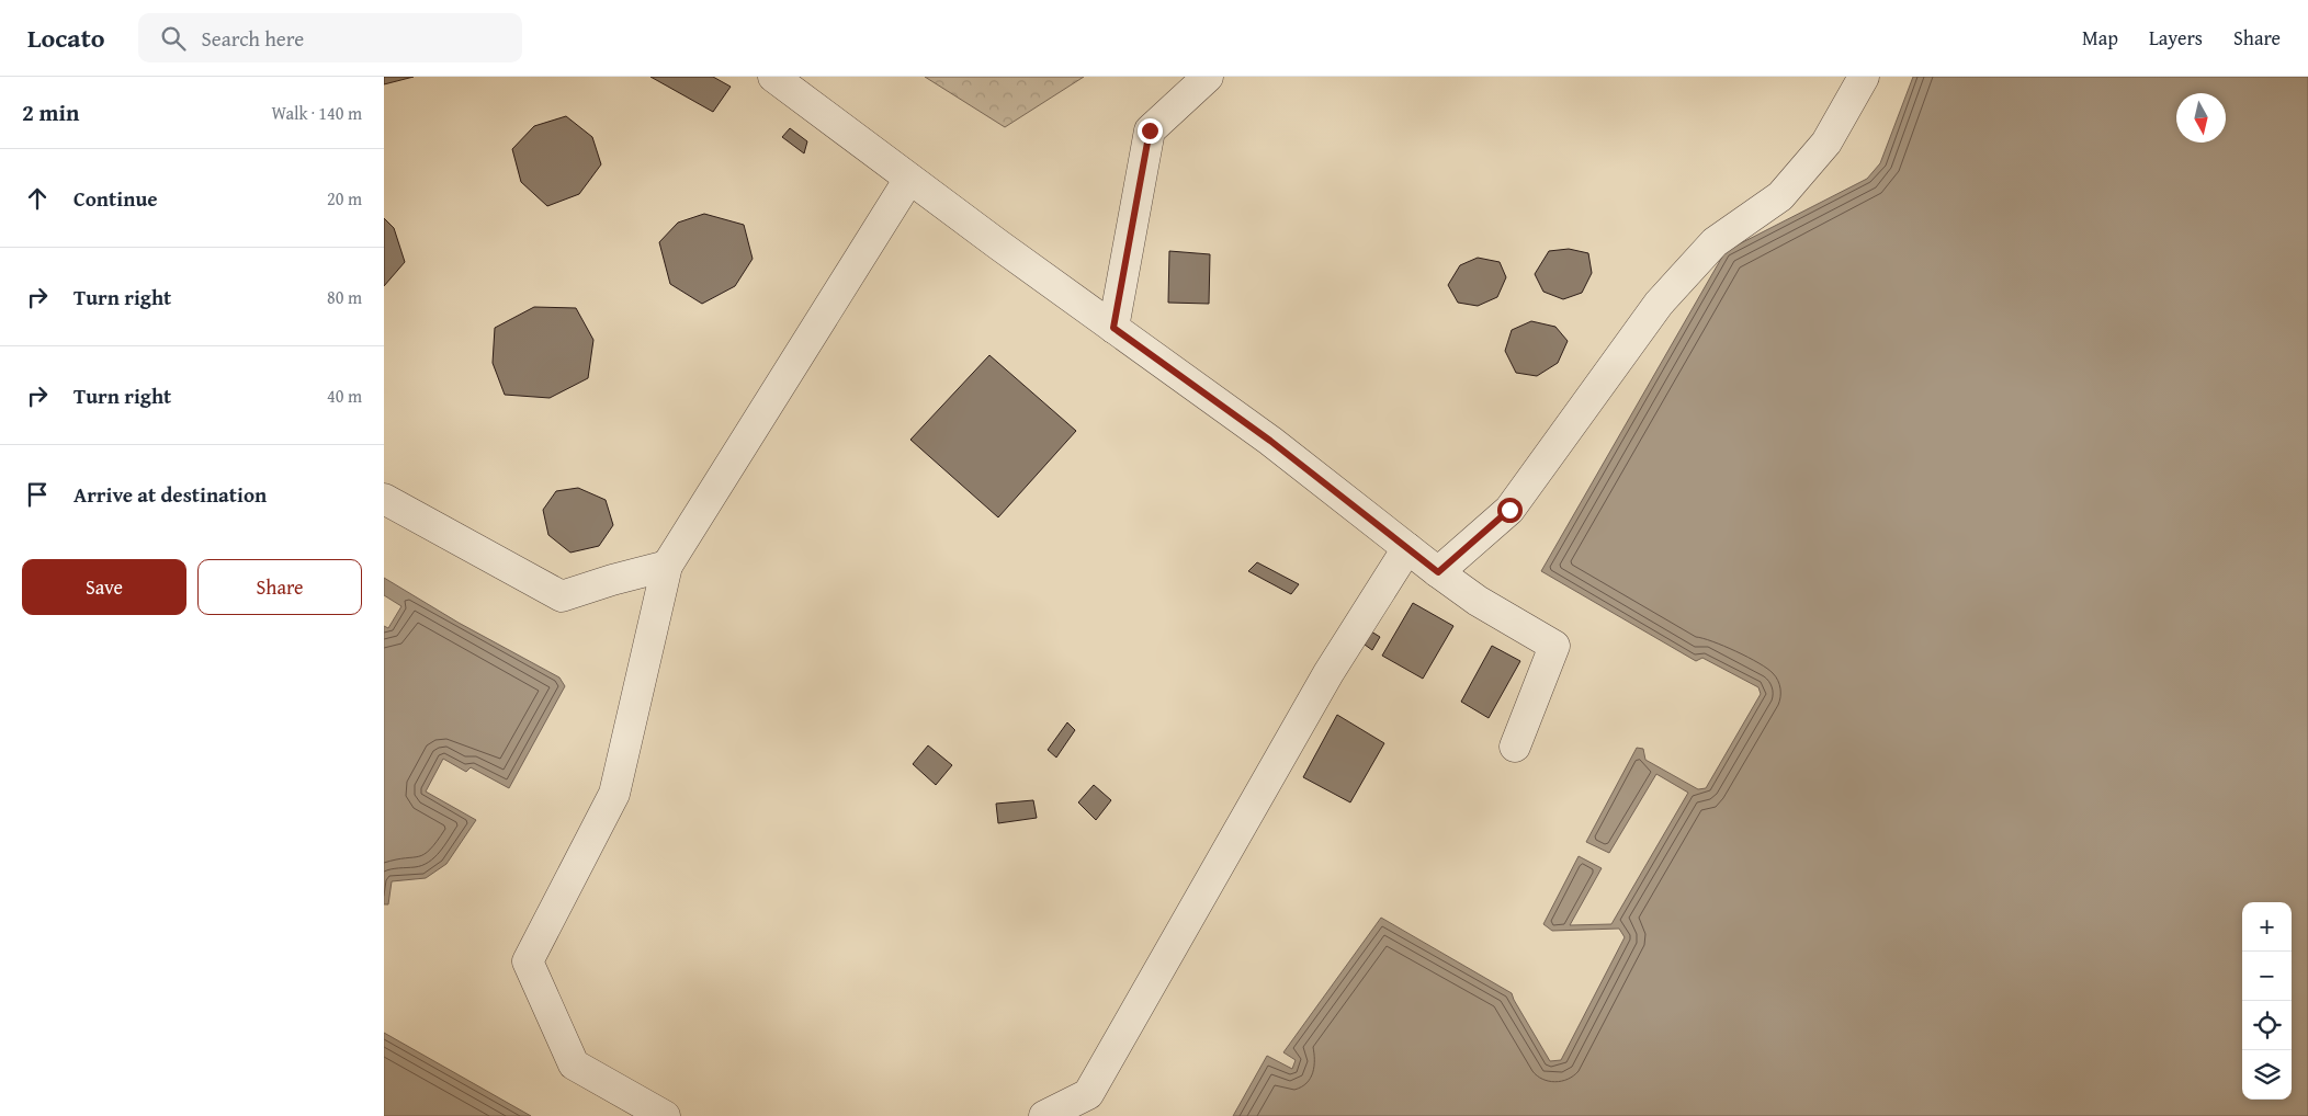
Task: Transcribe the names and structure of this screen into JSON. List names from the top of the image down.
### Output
{
  "north": "bottom",
  "page": {
    "header": "Locato",
    "search": "Search here",
    "nav": ["Map", "Layers", "Share"],
    "heading": ["2 min", "Walk · 140 m"],
    "list": [
      ["Continue", "20 m"],
      ["Turn right", "80 m"],
      ["Turn right", "40 m"],
      "Arrive at destination"
    ],
    "buttons": ["Save", "Share"],
    "map_buttons": ["+", "−"]
  }
}
